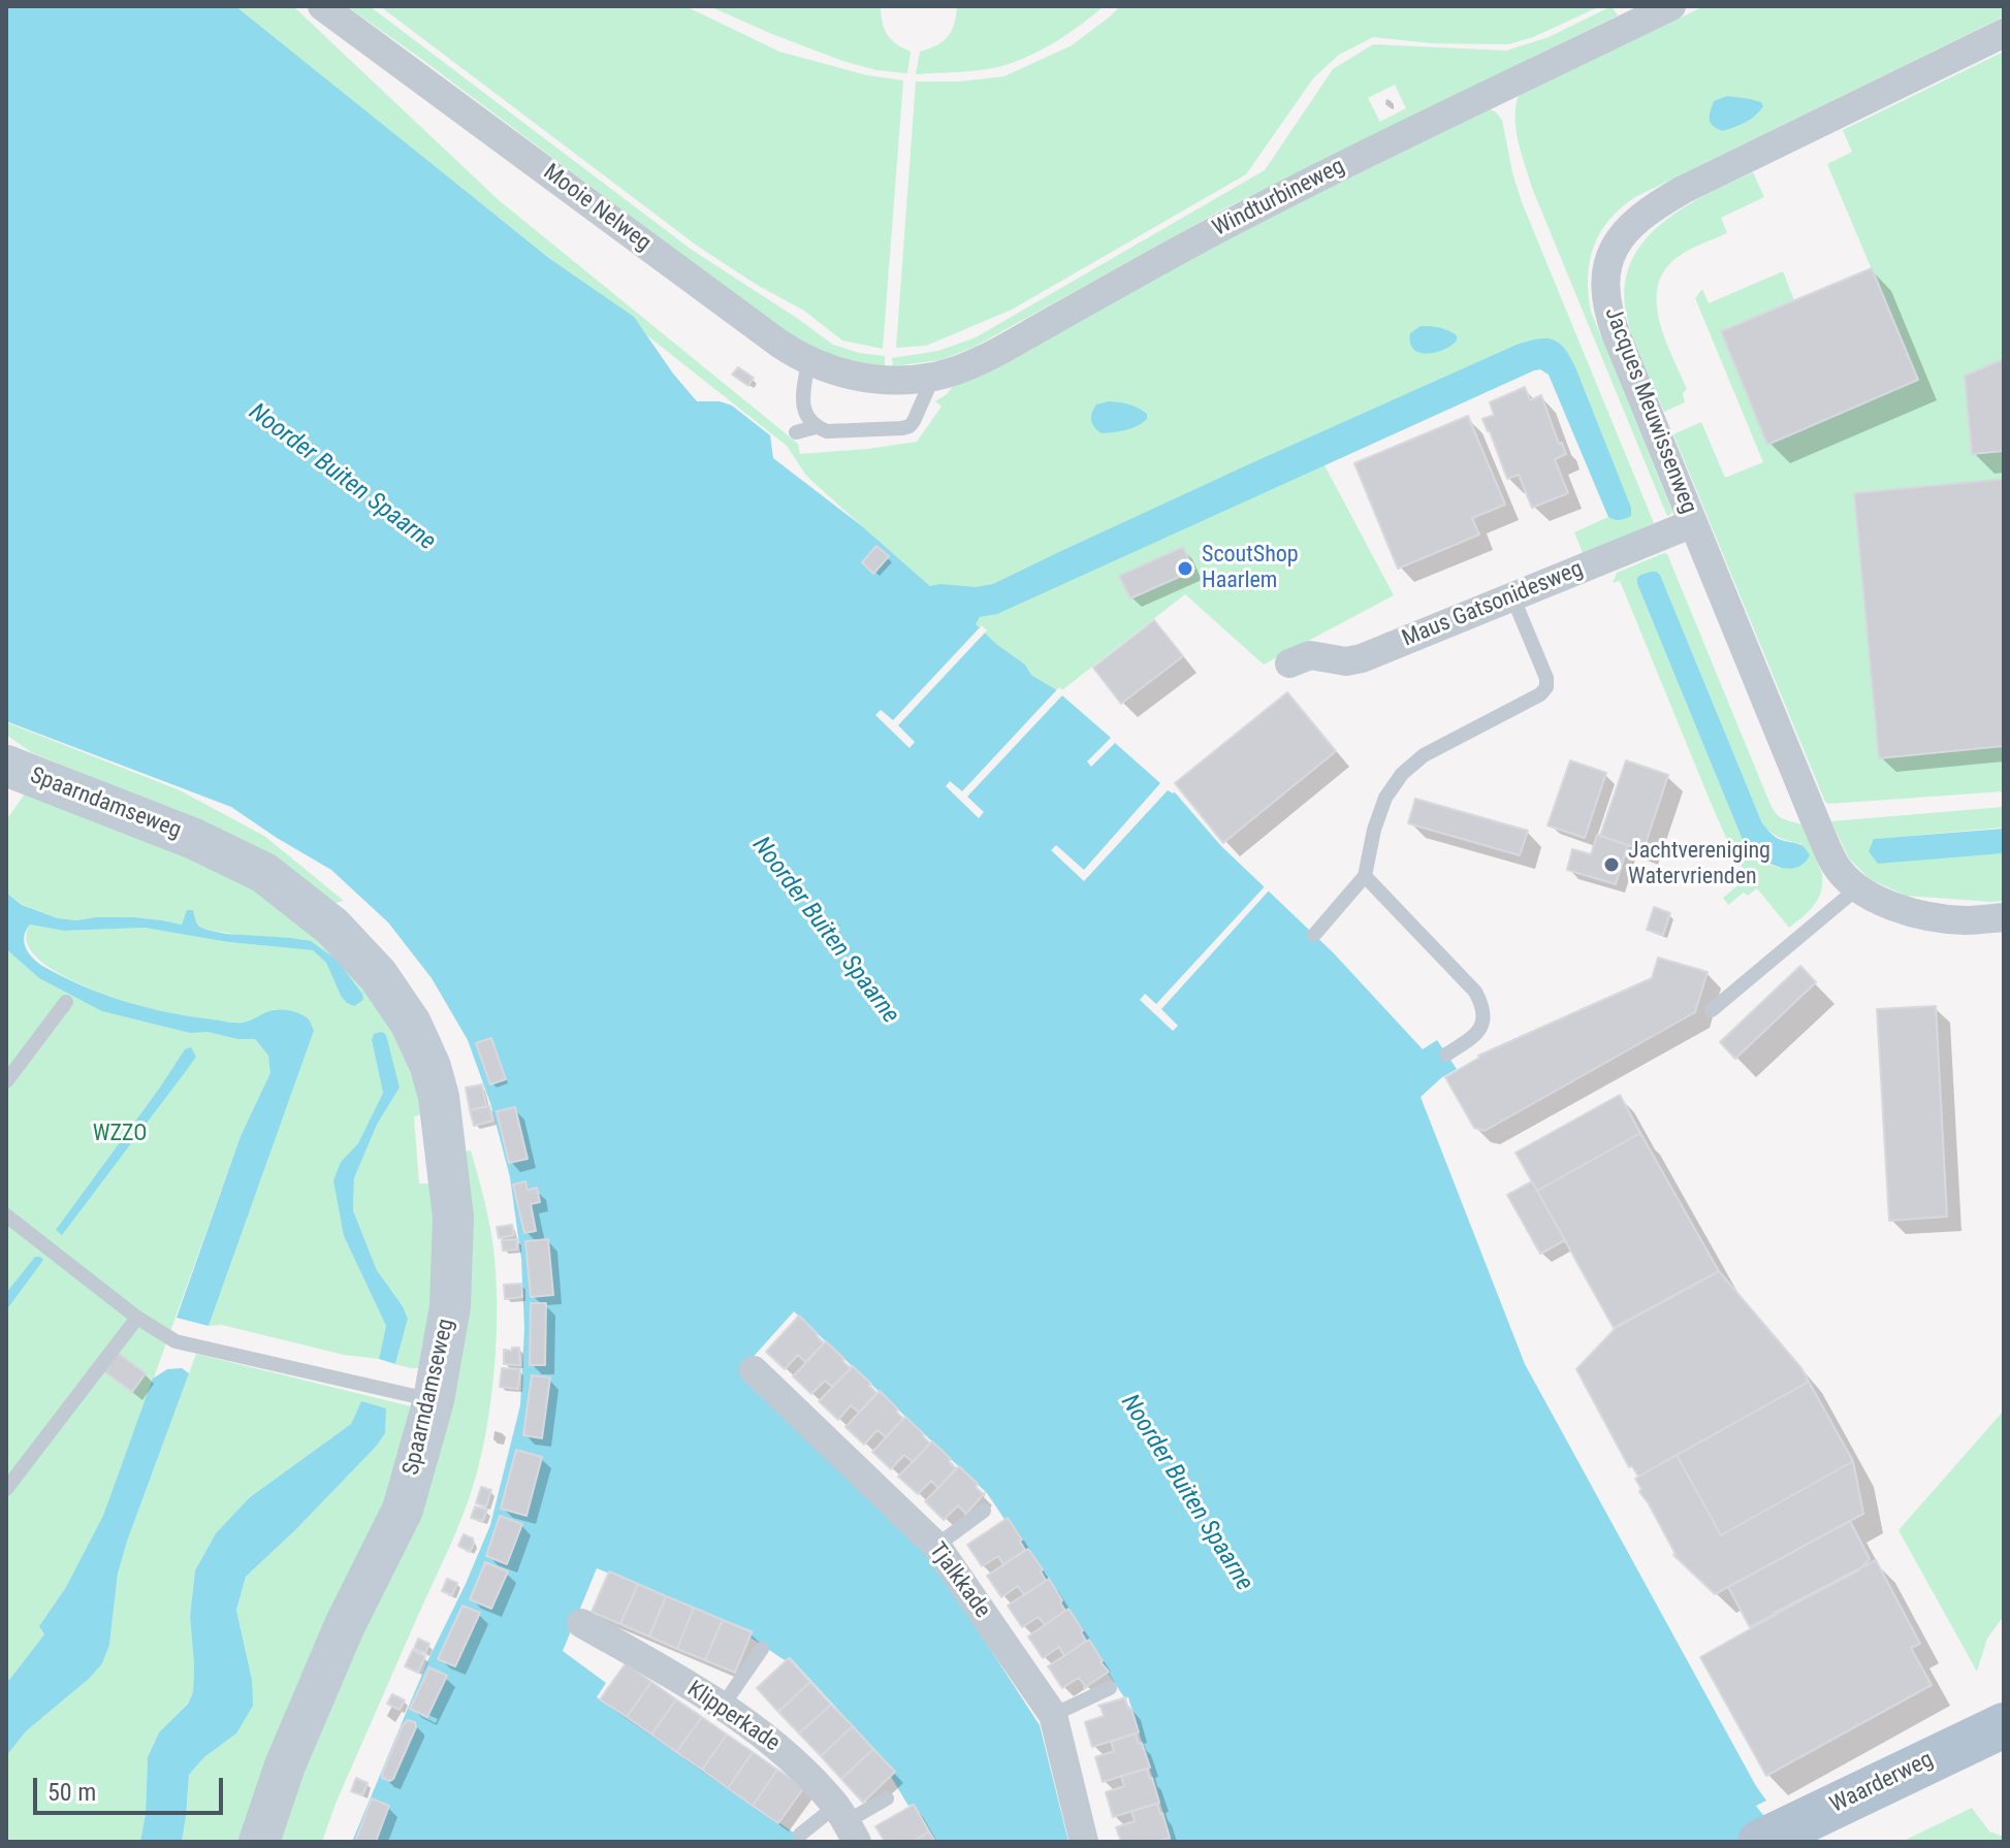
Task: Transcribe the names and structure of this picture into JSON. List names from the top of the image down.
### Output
{
  "streets": {
    "main road": ["Waarderweg"],
    "street": [
      "Windturbineweg",
      "Mooie Nelweg",
      "Jacques Meuwissenweg",
      "Maus Gatsonidesweg",
      "Spaarndamseweg",
      "Tjalkkade",
      "Klipperkade"
    ]
  },
  "crossings": [
    ["Windturbineweg", "Mooie Nelweg"],
    ["Jacques Meuwissenweg", "Maus Gatsonidesweg"]
  ],
  "water": ["Noorder Buiten Spaarne"],
  "parks": ["WZZO"],
  "places": ["ScoutShop Haarlem", "Jachtvereniging Watervrienden"],
  "scale_bar": "50 m"
}
